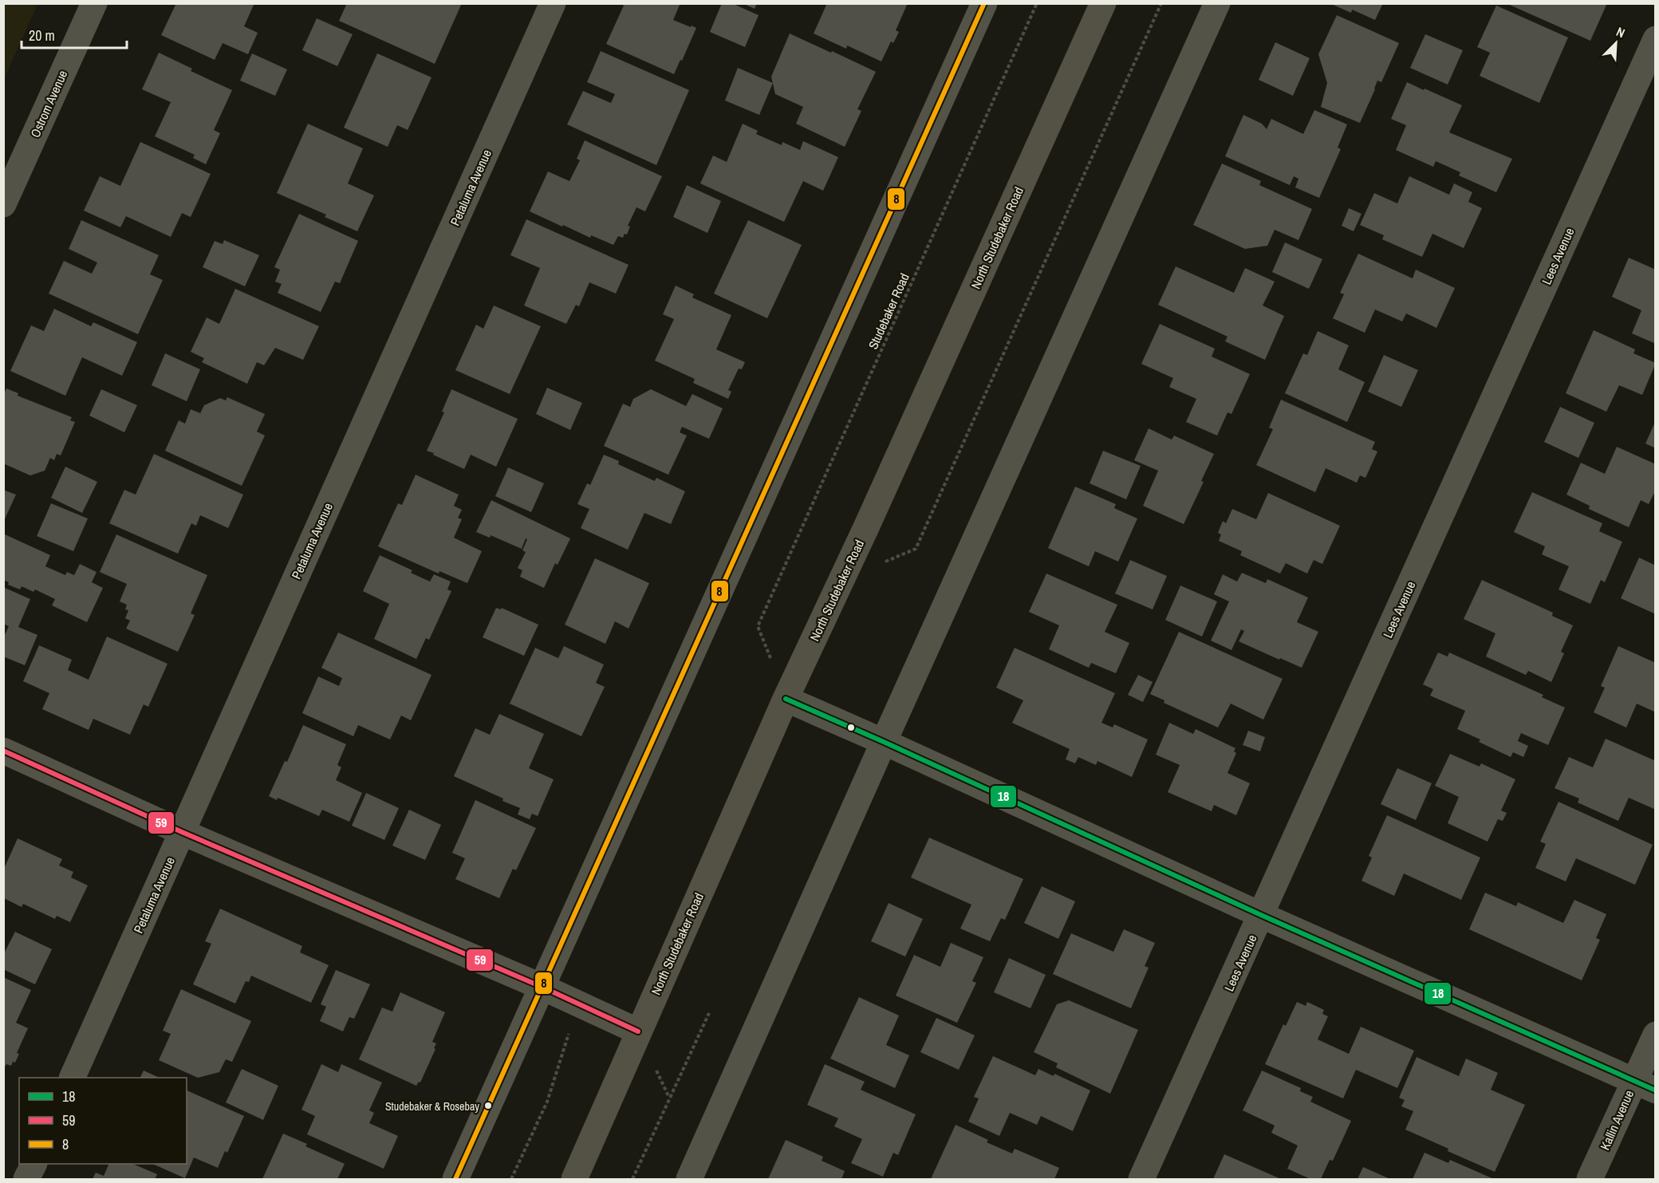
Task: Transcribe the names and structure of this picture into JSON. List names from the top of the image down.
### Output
{
  "streets": {
    "main road": ["North Studebaker Road"],
    "street": [
      "Ostrom Avenue",
      "Petaluma Avenue",
      "Lees Avenue",
      "Kallin Avenue"
    ],
    "path": ["Studebaker Road"]
  },
  "places": ["Studebaker & Rosebay"],
  "lines": ["transit line 8", "transit line 18", "transit line 59"],
  "legend": ["18", "59", "8"],
  "scale_bar": "20 m",
  "north": "top right"
}
